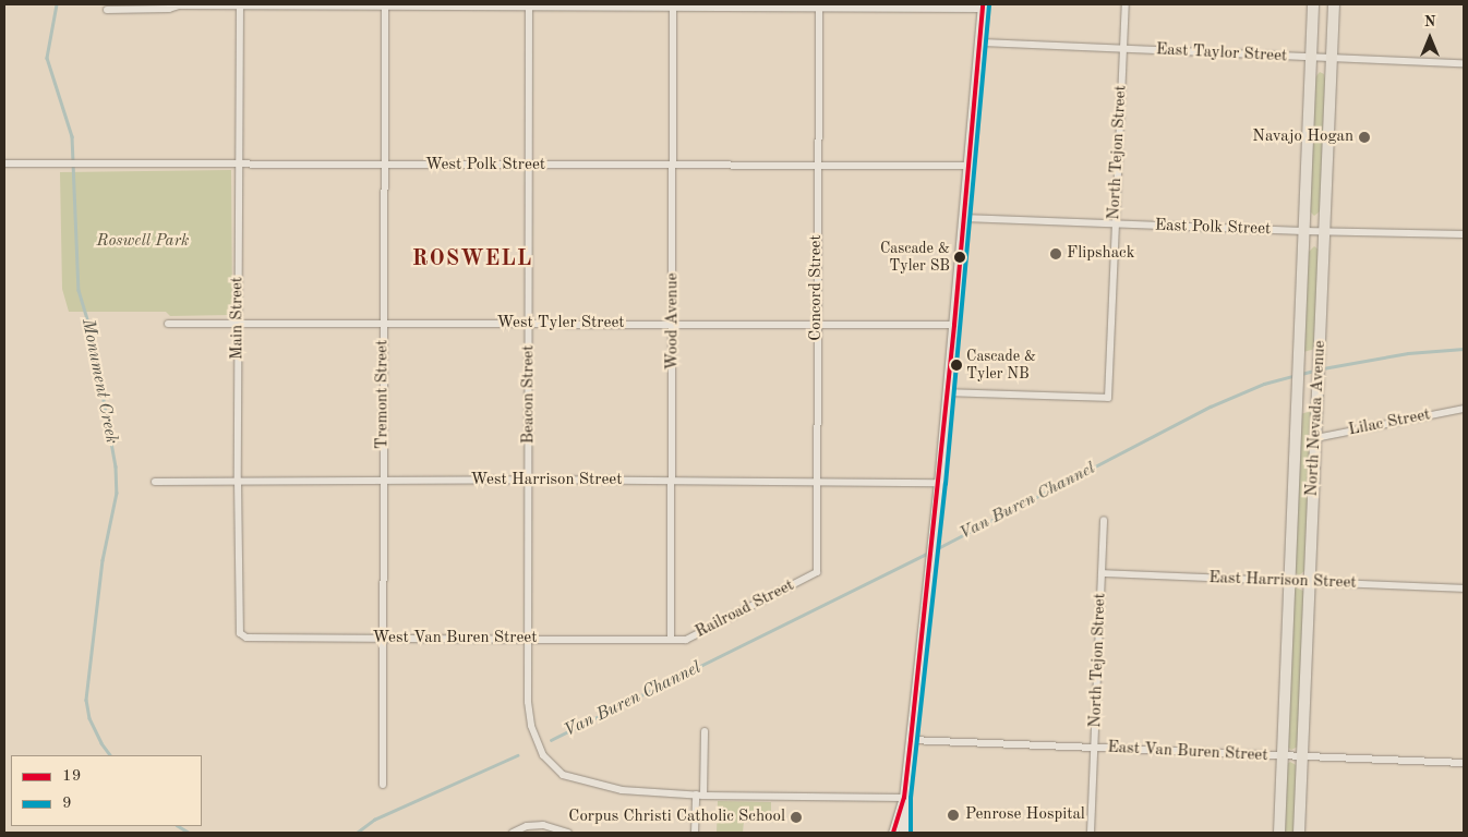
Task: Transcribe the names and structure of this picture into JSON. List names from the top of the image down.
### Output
{
  "streets": {
    "main road": ["North Nevada Avenue"],
    "street": [
      "East Taylor Street",
      "North Tejon Street",
      "West Polk Street",
      "East Polk Street",
      "Concord Street",
      "Main Street",
      "Wood Avenue",
      "West Tyler Street",
      "Tremont Street",
      "Beacon Street",
      "Lilac Street",
      "West Harrison Street",
      "East Harrison Street",
      "Railroad Street",
      "West Van Buren Street",
      "East Van Buren Street"
    ]
  },
  "crossings": [
    ["East Taylor Street", "North Tejon Street"],
    ["East Taylor Street", "North Nevada Avenue"],
    ["North Tejon Street", "East Polk Street"],
    ["North Tejon Street", "East Harrison Street"],
    ["North Tejon Street", "East Van Buren Street"],
    ["West Polk Street", "Concord Street"],
    ["West Polk Street", "Main Street"],
    ["West Polk Street", "Wood Avenue"],
    ["West Polk Street", "Tremont Street"],
    ["West Polk Street", "Beacon Street"],
    ["East Polk Street", "North Nevada Avenue"],
    ["Concord Street", "West Tyler Street"],
    ["Concord Street", "West Harrison Street"],
    ["Concord Street", "Railroad Street"],
    ["Main Street", "West Tyler Street"],
    ["Main Street", "West Harrison Street"],
    ["Main Street", "West Van Buren Street"],
    ["Wood Avenue", "West Tyler Street"],
    ["Wood Avenue", "West Harrison Street"],
    ["Wood Avenue", "Railroad Street"],
    ["Wood Avenue", "West Van Buren Street"],
    ["West Tyler Street", "Tremont Street"],
    ["West Tyler Street", "Beacon Street"],
    ["Tremont Street", "West Harrison Street"],
    ["Tremont Street", "West Van Buren Street"],
    ["Beacon Street", "West Harrison Street"],
    ["Beacon Street", "West Van Buren Street"],
    ["North Nevada Avenue", "Lilac Street"],
    ["North Nevada Avenue", "East Harrison Street"],
    ["North Nevada Avenue", "East Van Buren Street"],
    ["Railroad Street", "West Van Buren Street"]
  ],
  "districts": ["ROSWELL"],
  "water": ["Monument Creek", "Van Buren Channel"],
  "parks": ["Roswell Park"],
  "places": [
    "Navajo Hogan",
    "Flipshack",
    "Cascade & Tyler SB",
    "Cascade & Tyler NB",
    "Penrose Hospital",
    "Corpus Christi Catholic School"
  ],
  "lines": ["transit line 19", "transit line 9"],
  "legend": ["19", "9"],
  "north": "top"
}
